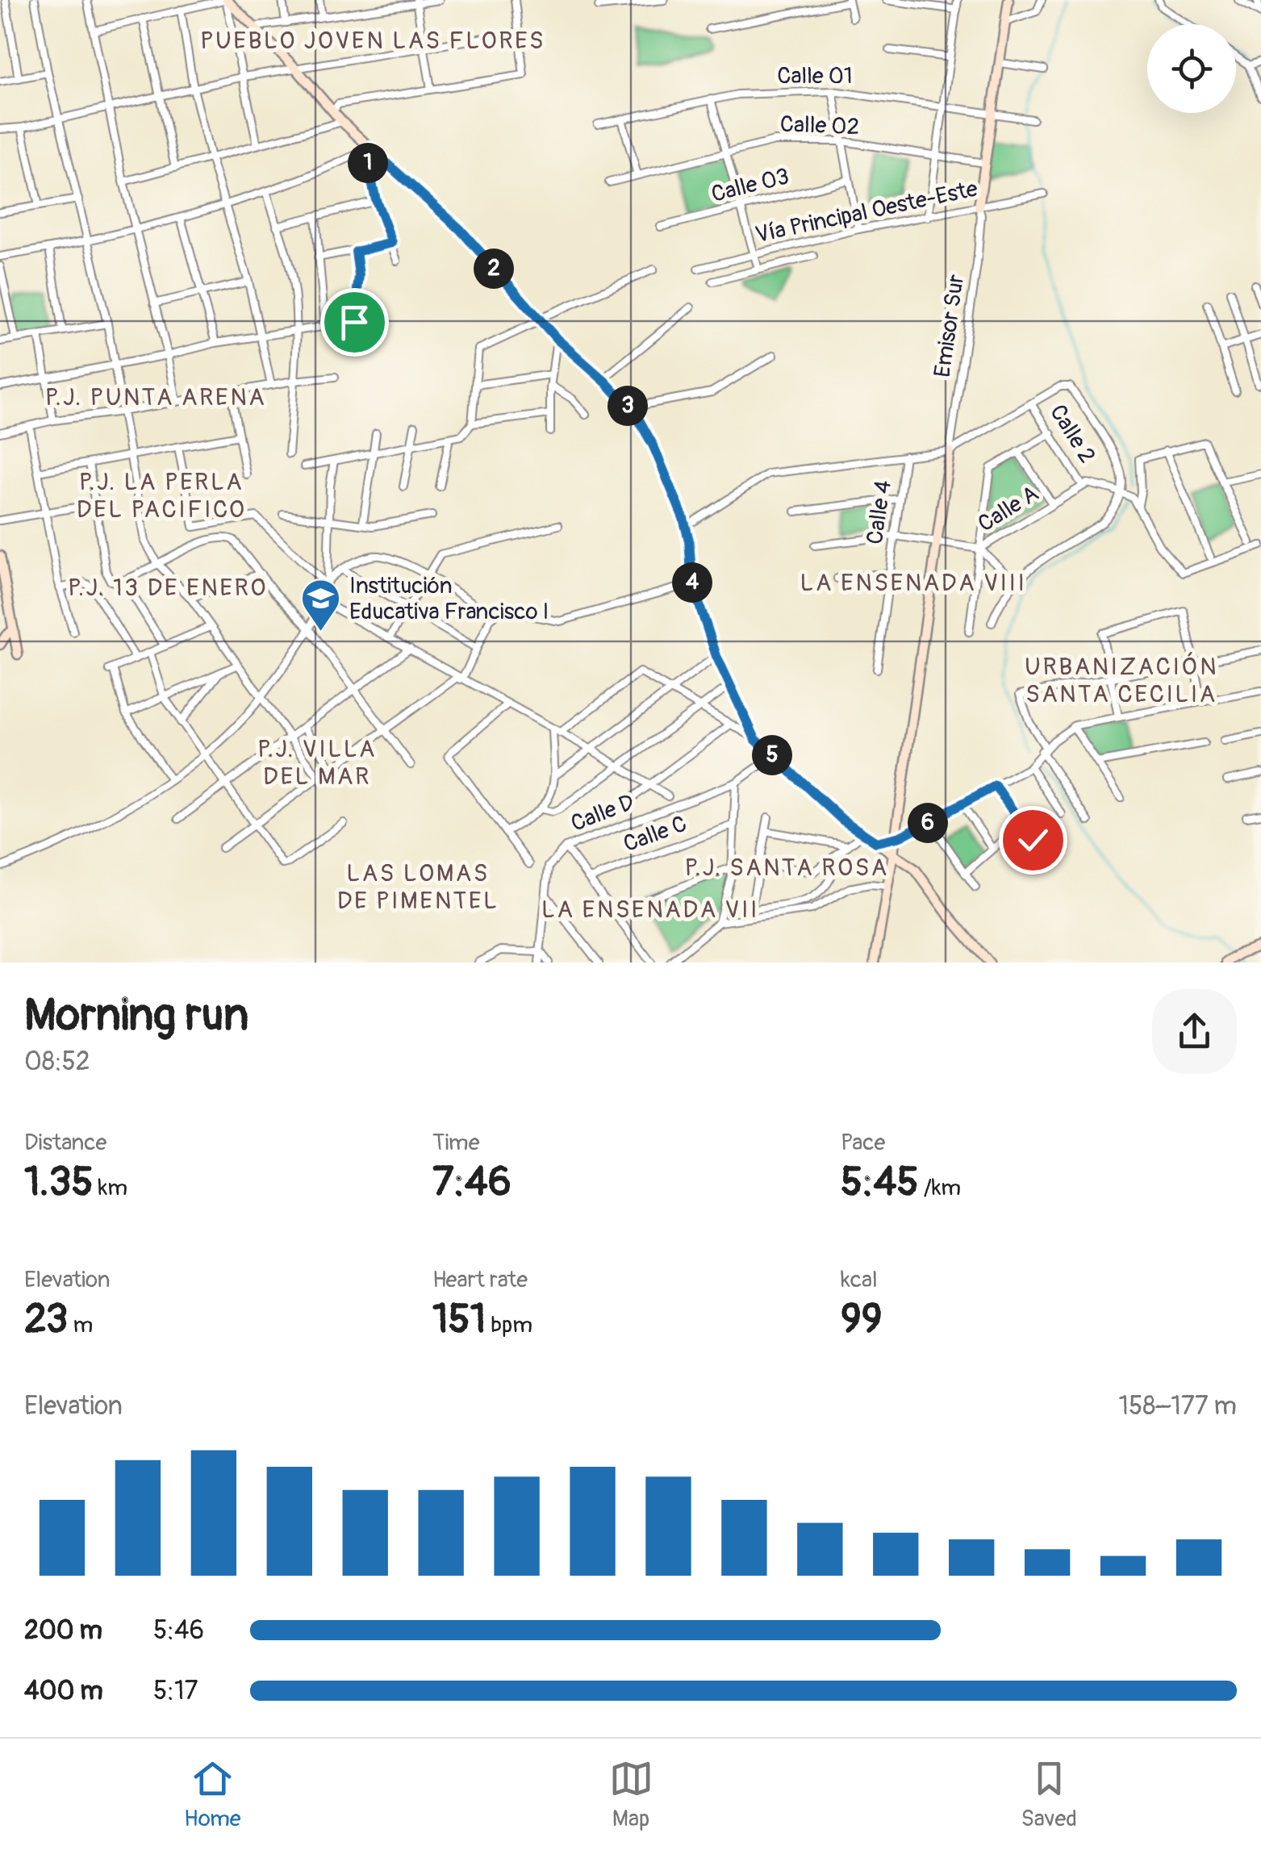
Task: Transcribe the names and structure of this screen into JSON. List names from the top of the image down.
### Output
{
  "streets": {
    "street": [
      "Calle 01",
      "Calle 02",
      "Calle 03",
      "Vía Principal Oeste-Este",
      "Emisor Sur",
      "Calle 2",
      "Calle A",
      "Calle 4",
      "Calle D",
      "Calle C"
    ]
  },
  "crossings": [
    ["Vía Principal Oeste-Este", "Emisor Sur"],
    ["Calle 2", "Calle A"],
    ["Calle A", "Calle 4"]
  ],
  "districts": [
    "PUEBLO JOVEN LAS FLORES",
    "P.J. PUNTA ARENA",
    "P.J. LA PERLA DEL PACIFICO",
    "LA ENSENADA VIII",
    "P.J. 13 DE ENERO",
    "URBANIZACIÓN SANTA CECILIA",
    "P.J. VILLA DEL MAR",
    "P.J. SANTA ROSA",
    "LAS LOMAS DE PIMENTEL",
    "LA ENSENADA VII"
  ],
  "places": {
    "school or university": ["Institución Educativa Francisco I"]
  },
  "page": {
    "pins": [
      "1",
      "2",
      "3",
      "4",
      "5",
      "6"
    ],
    "heading": ["Morning run", "08:52"],
    "stats": [
      ["Distance", "1.35 km"],
      ["Time", "7:46"],
      ["Pace", "5:45 /km"],
      ["Elevation", "23 m"],
      ["Heart rate", "151 bpm"],
      ["kcal", "99"]
    ],
    "chart": ["Elevation", "158–177 m"],
    "list": [
      {
        "name": "200 m",
        "note": "5:46"
      },
      {
        "name": "400 m",
        "note": "5:17"
      }
    ],
    "tabs": ["Home", "Map", "Saved"]
  }
}
